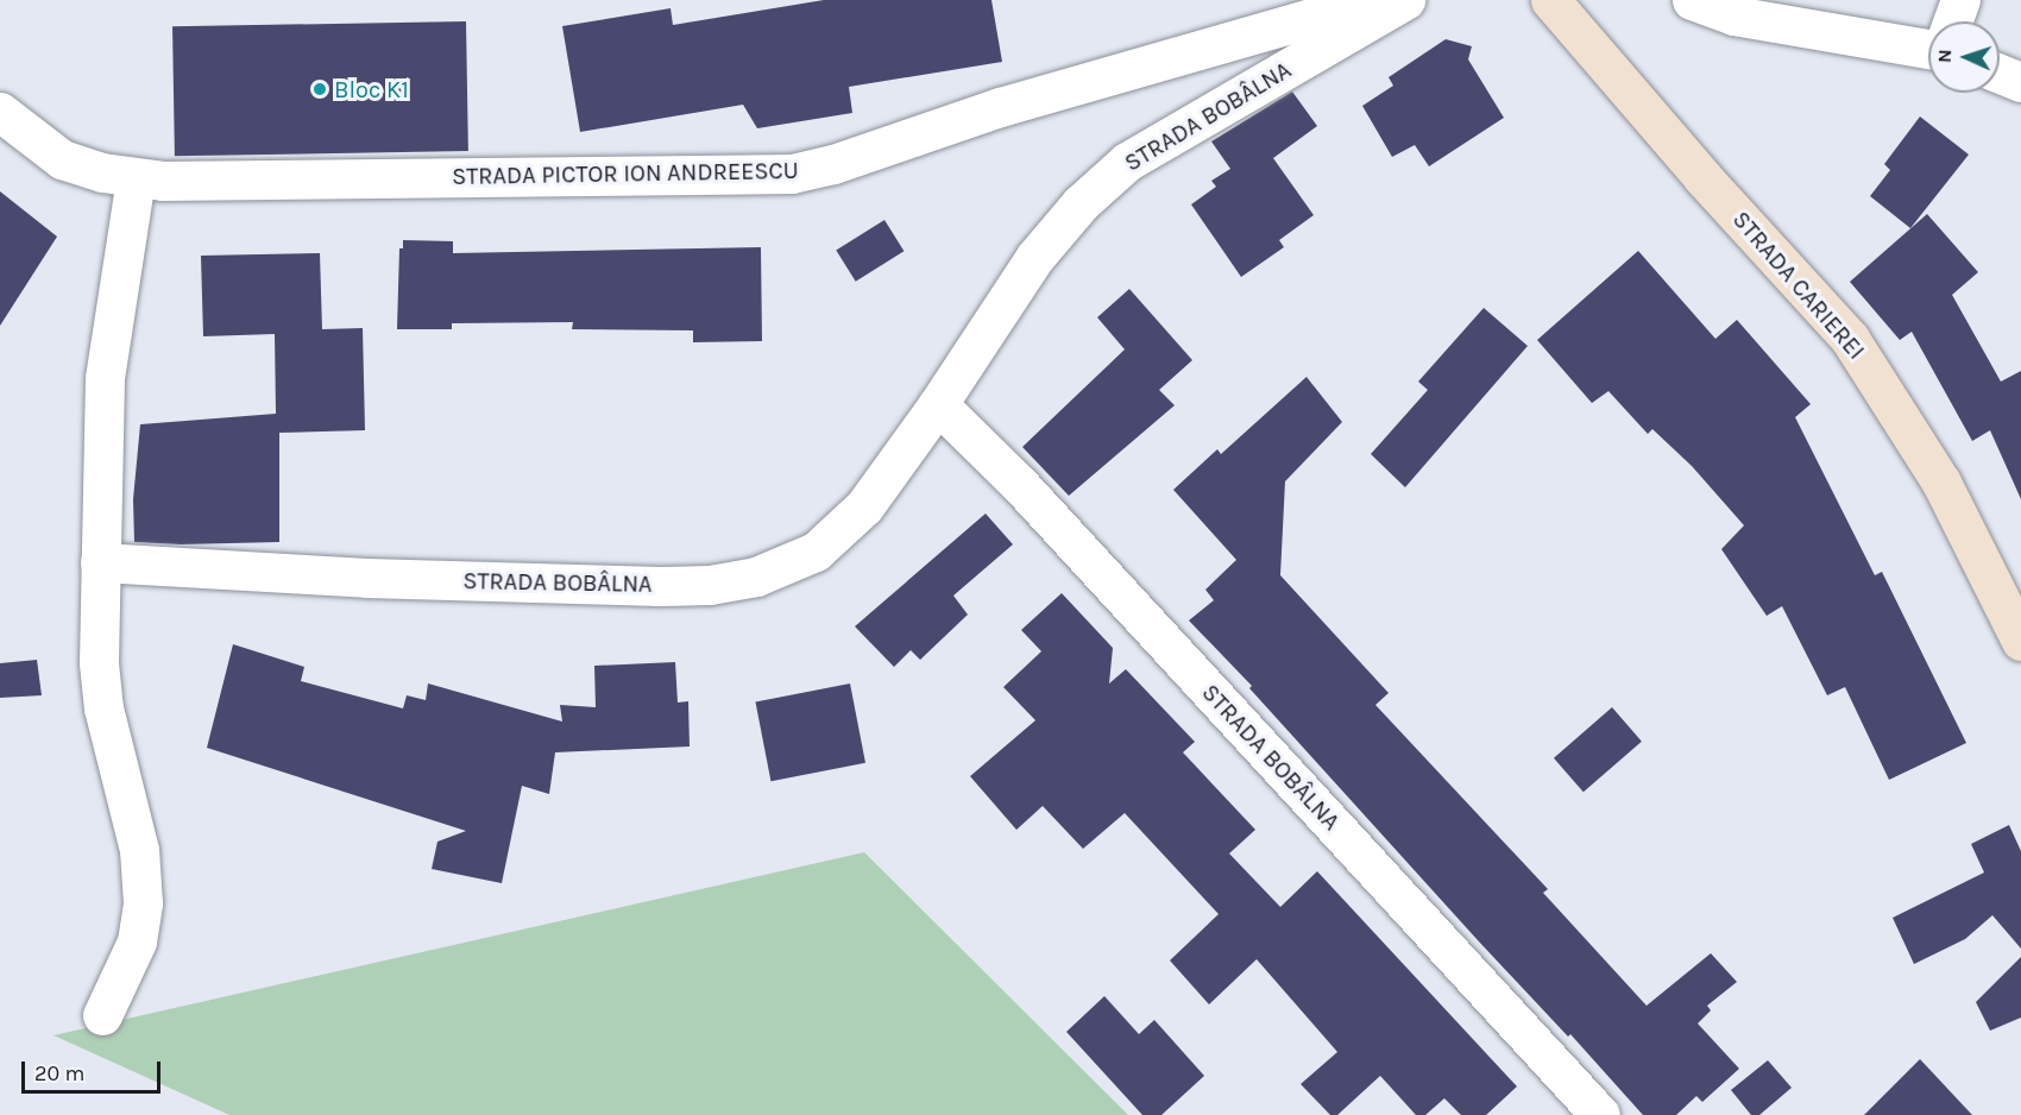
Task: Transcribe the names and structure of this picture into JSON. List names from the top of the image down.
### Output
{
  "streets": {
    "street": ["STRADA BOBÂLNA", "STRADA PICTOR ION ANDREESCU", "STRADA CARIEREI"]
  },
  "places": ["Bloc K1"],
  "scale_bar": "20 m",
  "north": "left"
}
